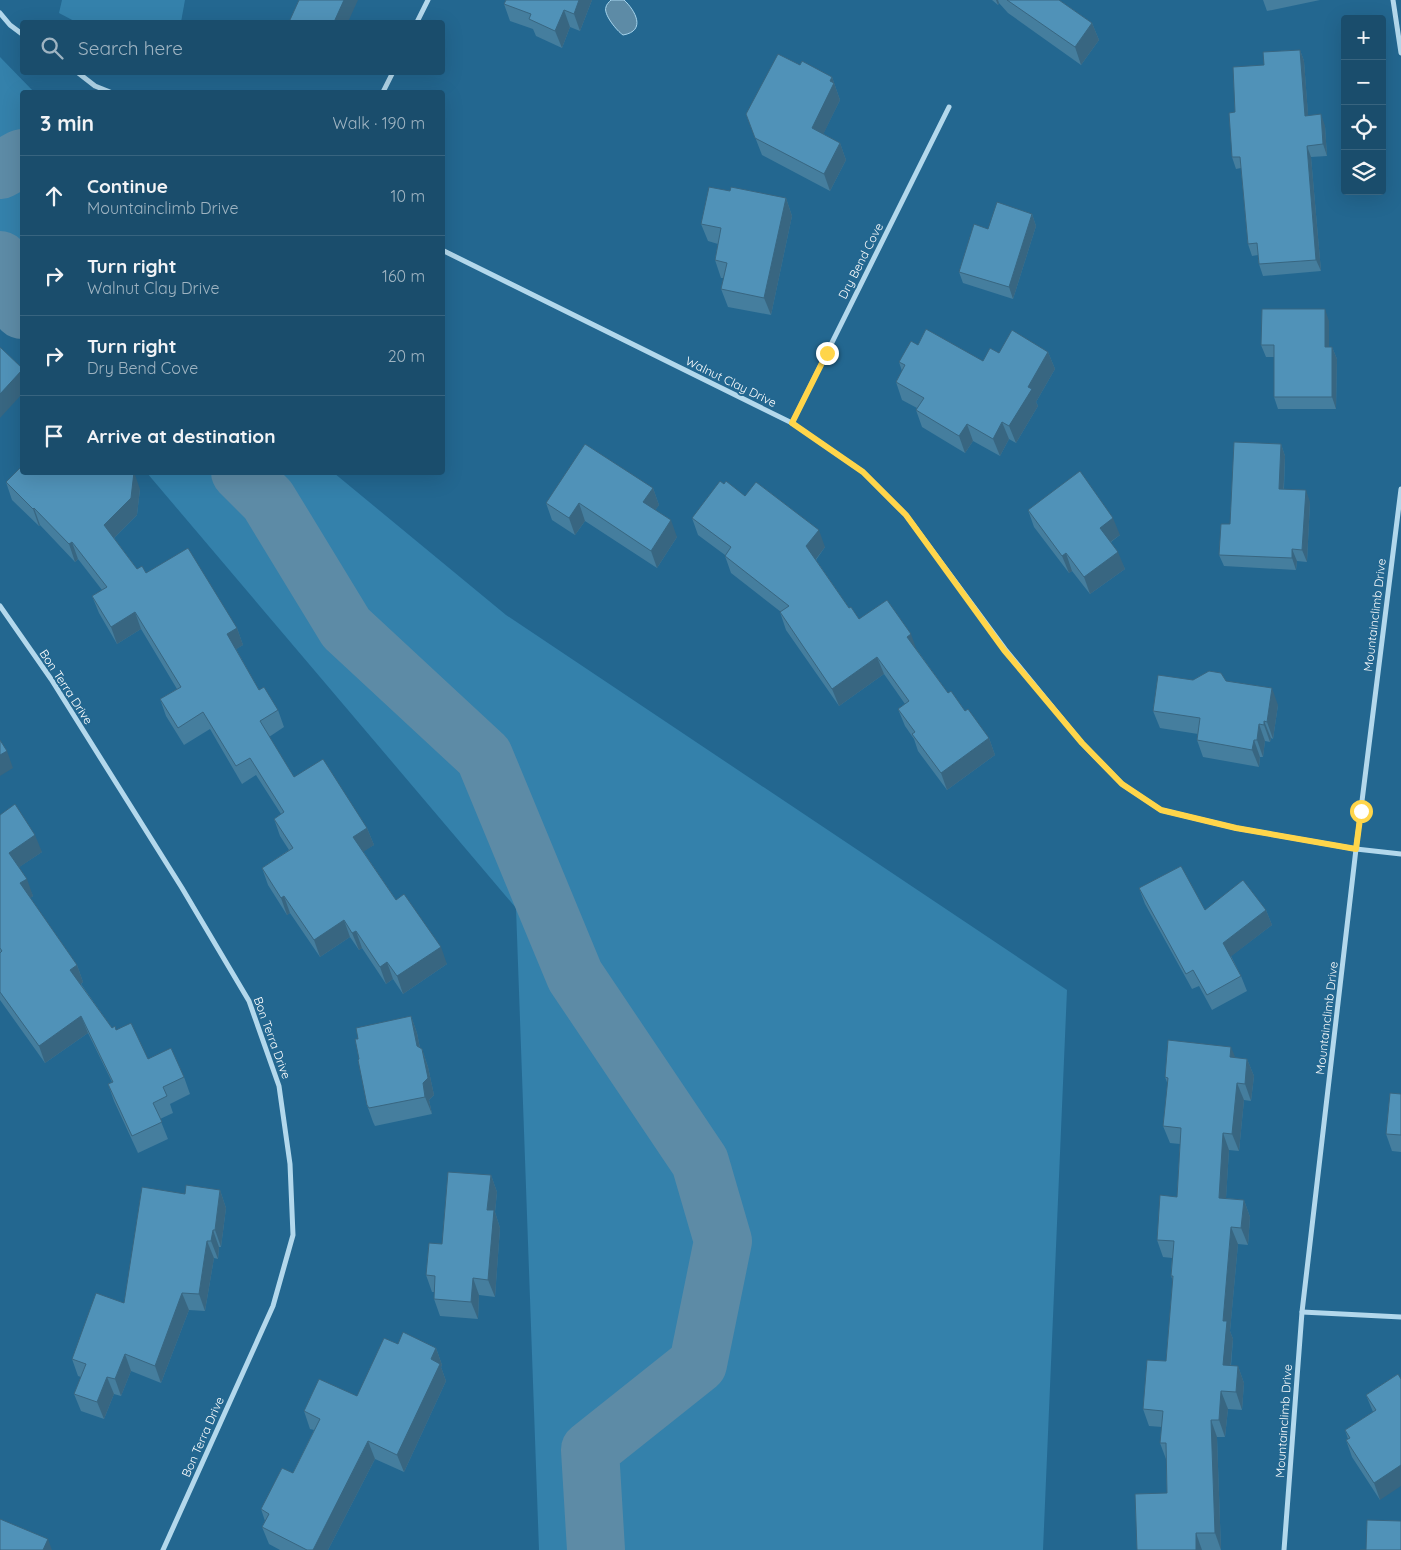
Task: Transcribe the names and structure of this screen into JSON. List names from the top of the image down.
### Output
{
  "streets": {
    "street": [
      "Dry Bend Cove",
      "Walnut Clay Drive",
      "Mountainclimb Drive",
      "Bon Terra Drive"
    ]
  },
  "crossings": [
    ["Dry Bend Cove", "Walnut Clay Drive"],
    ["Walnut Clay Drive", "Mountainclimb Drive"]
  ],
  "page": {
    "map_buttons": ["+", "−"],
    "search": "Search here",
    "heading": ["3 min", "Walk · 190 m"],
    "list": [
      ["Continue", "Mountainclimb Drive", "10 m"],
      ["Turn right", "Walnut Clay Drive", "160 m"],
      ["Turn right", "Dry Bend Cove", "20 m"],
      "Arrive at destination"
    ]
  }
}
